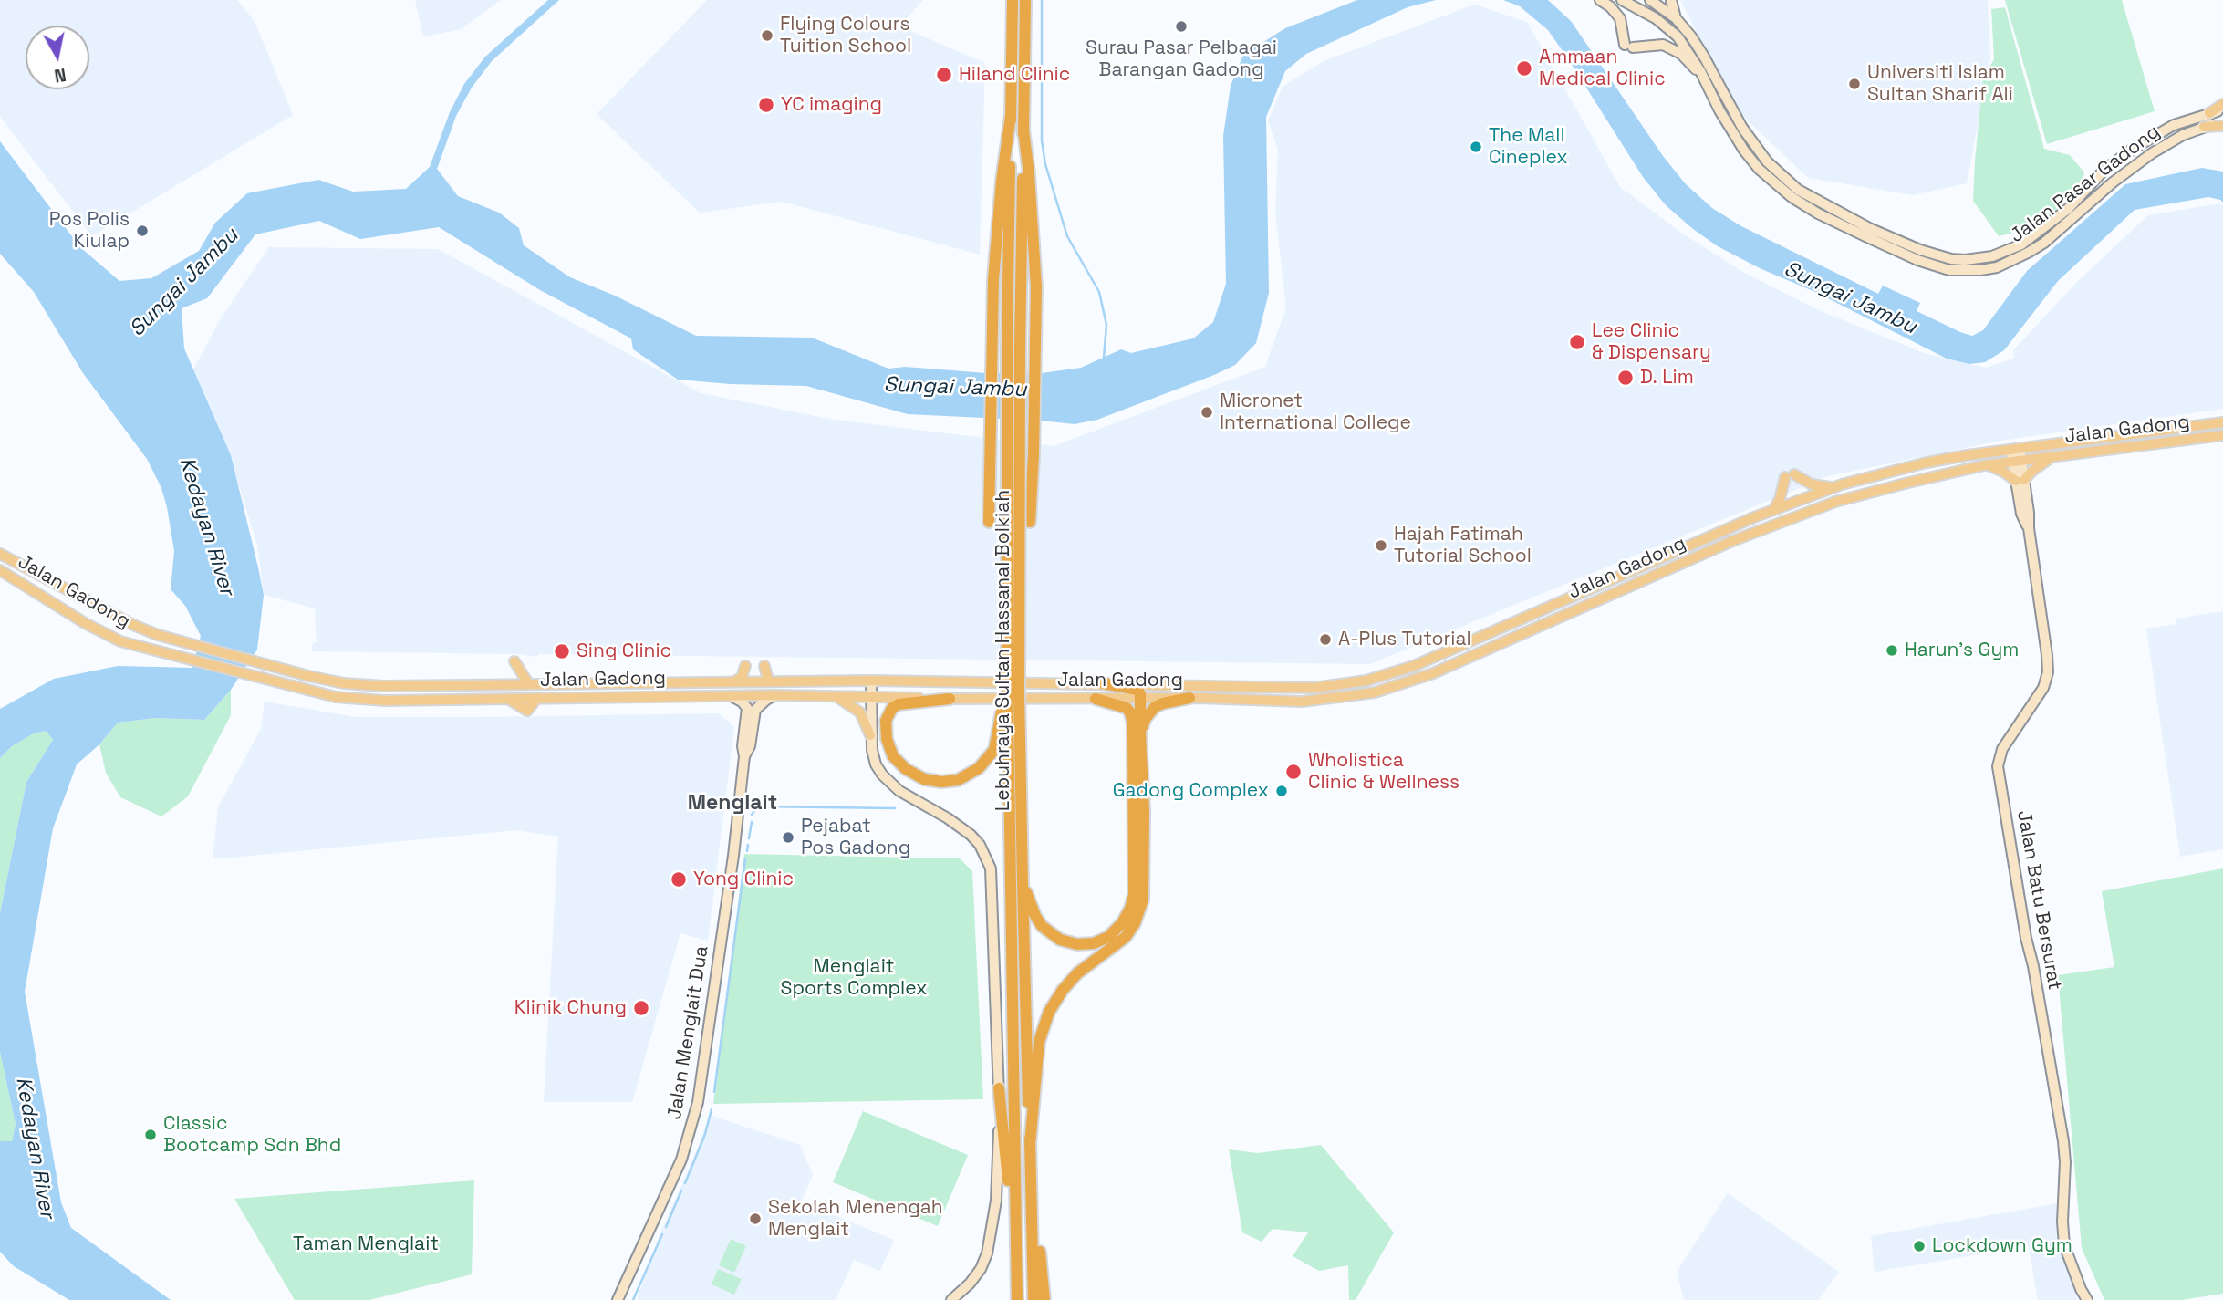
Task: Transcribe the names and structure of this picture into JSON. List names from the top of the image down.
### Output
{
  "streets": {
    "highway": ["Lebuhraya Sultan Hassanal Bolkiah"],
    "main road": ["Jalan Gadong"],
    "street": ["Jalan Pasar Gadong", "Jalan Batu Bersurat", "Jalan Menglait Dua"]
  },
  "crossings": [
    ["Jalan Gadong", "Jalan Batu Bersurat"],
    ["Jalan Gadong", "Jalan Menglait Dua"]
  ],
  "districts": ["Menglait"],
  "water": ["Sungai Jambu", "Kedayan River"],
  "parks": ["Menglait Sports Complex", "Taman Menglait"],
  "places": [
    "Surau Pasar Pelbagai Barangan Gadong",
    "Flying Colours Tuition School",
    "Ammaan Medical Clinic",
    "Hiland Clinic",
    "Universiti Islam Sultan Sharif Ali",
    "YC imaging",
    "The Mall Cineplex",
    "Pos Polis Kiulap",
    "Lee Clinic & Dispensary",
    "D. Lim",
    "Micronet International College",
    "Hajah Fatimah Tutorial School",
    "A-Plus Tutorial",
    "Harun's Gym",
    "Sing Clinic",
    "Wholistica Clinic & Wellness",
    "Gadong Complex",
    "Pejabat Pos Gadong",
    "Yong Clinic",
    "Klinik Chung",
    "Classic Bootcamp Sdn Bhd",
    "Sekolah Menengah Menglait",
    "Lockdown Gym"
  ],
  "north": "bottom"
}
